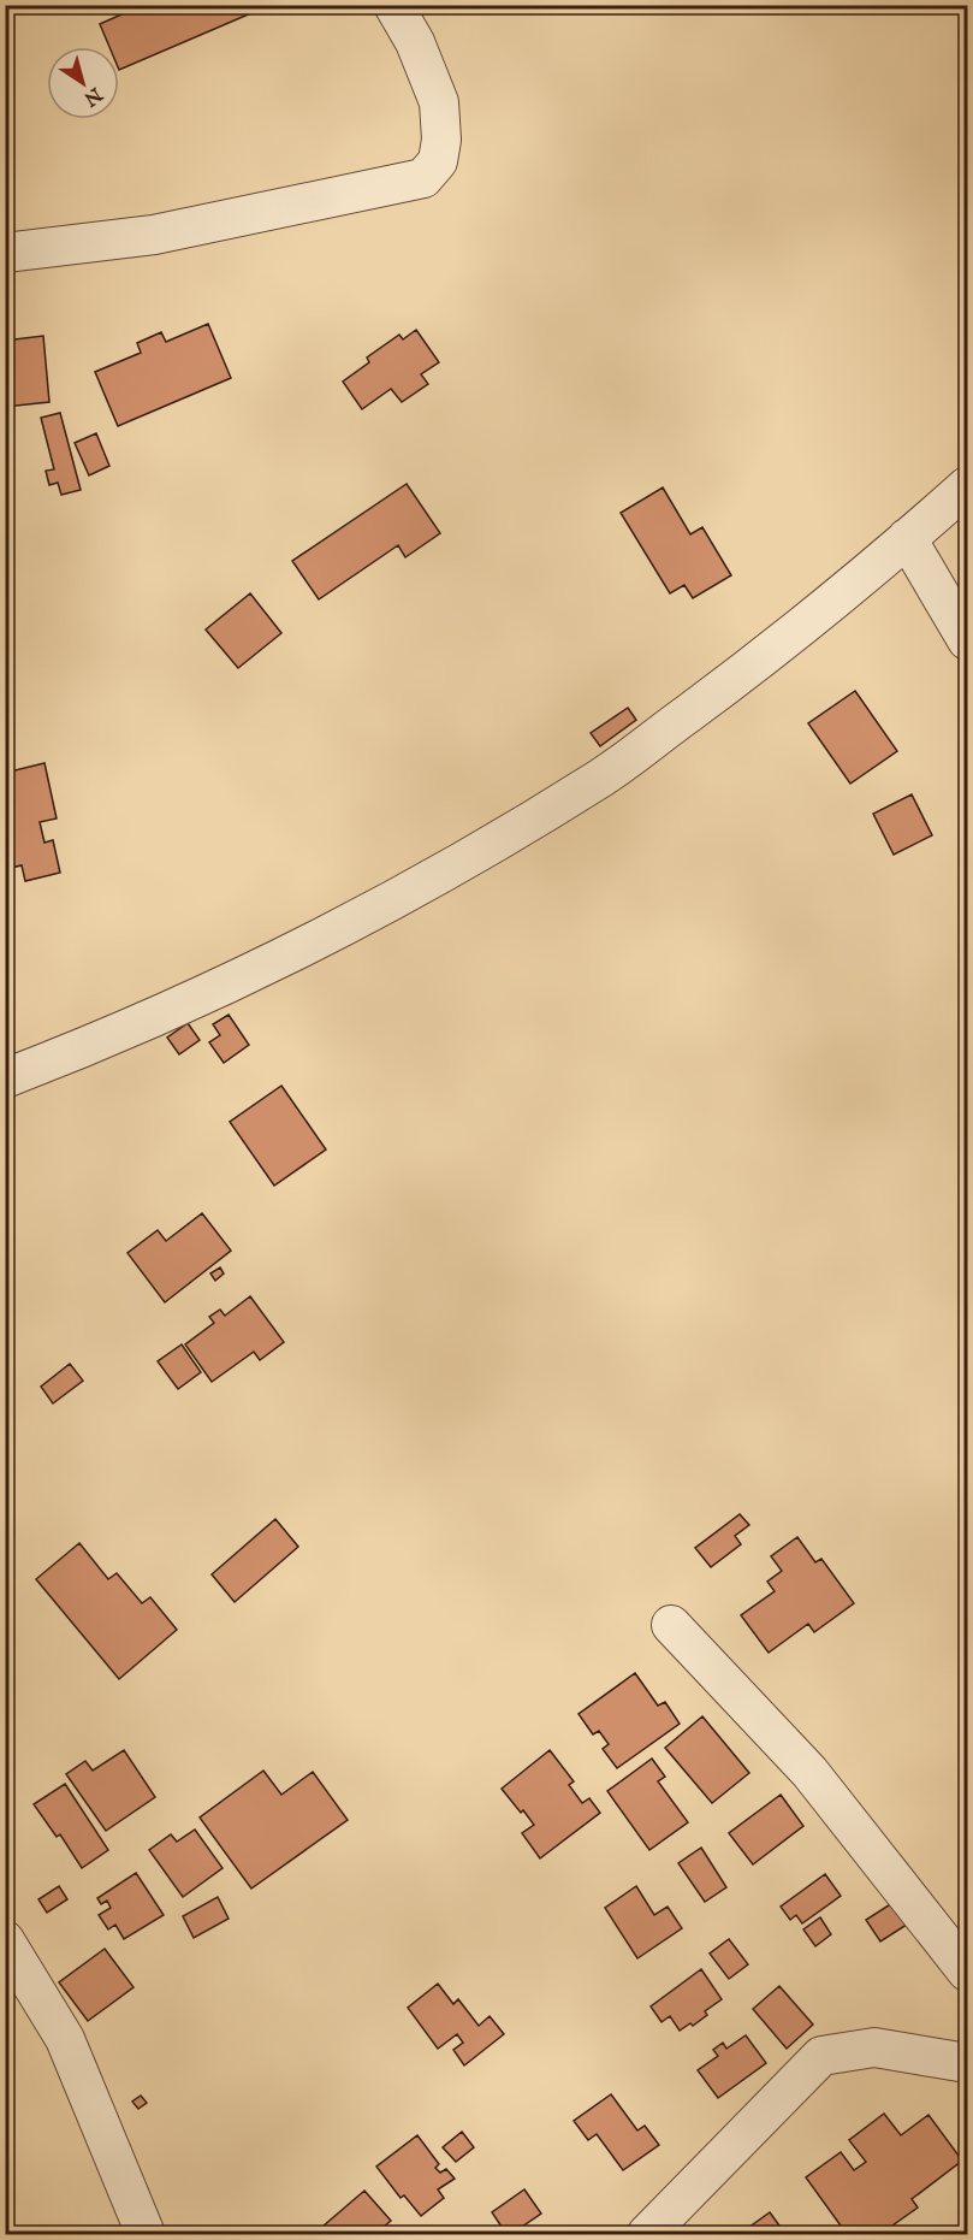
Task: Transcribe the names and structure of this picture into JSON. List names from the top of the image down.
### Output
{
  "north": "bottom right"
}
